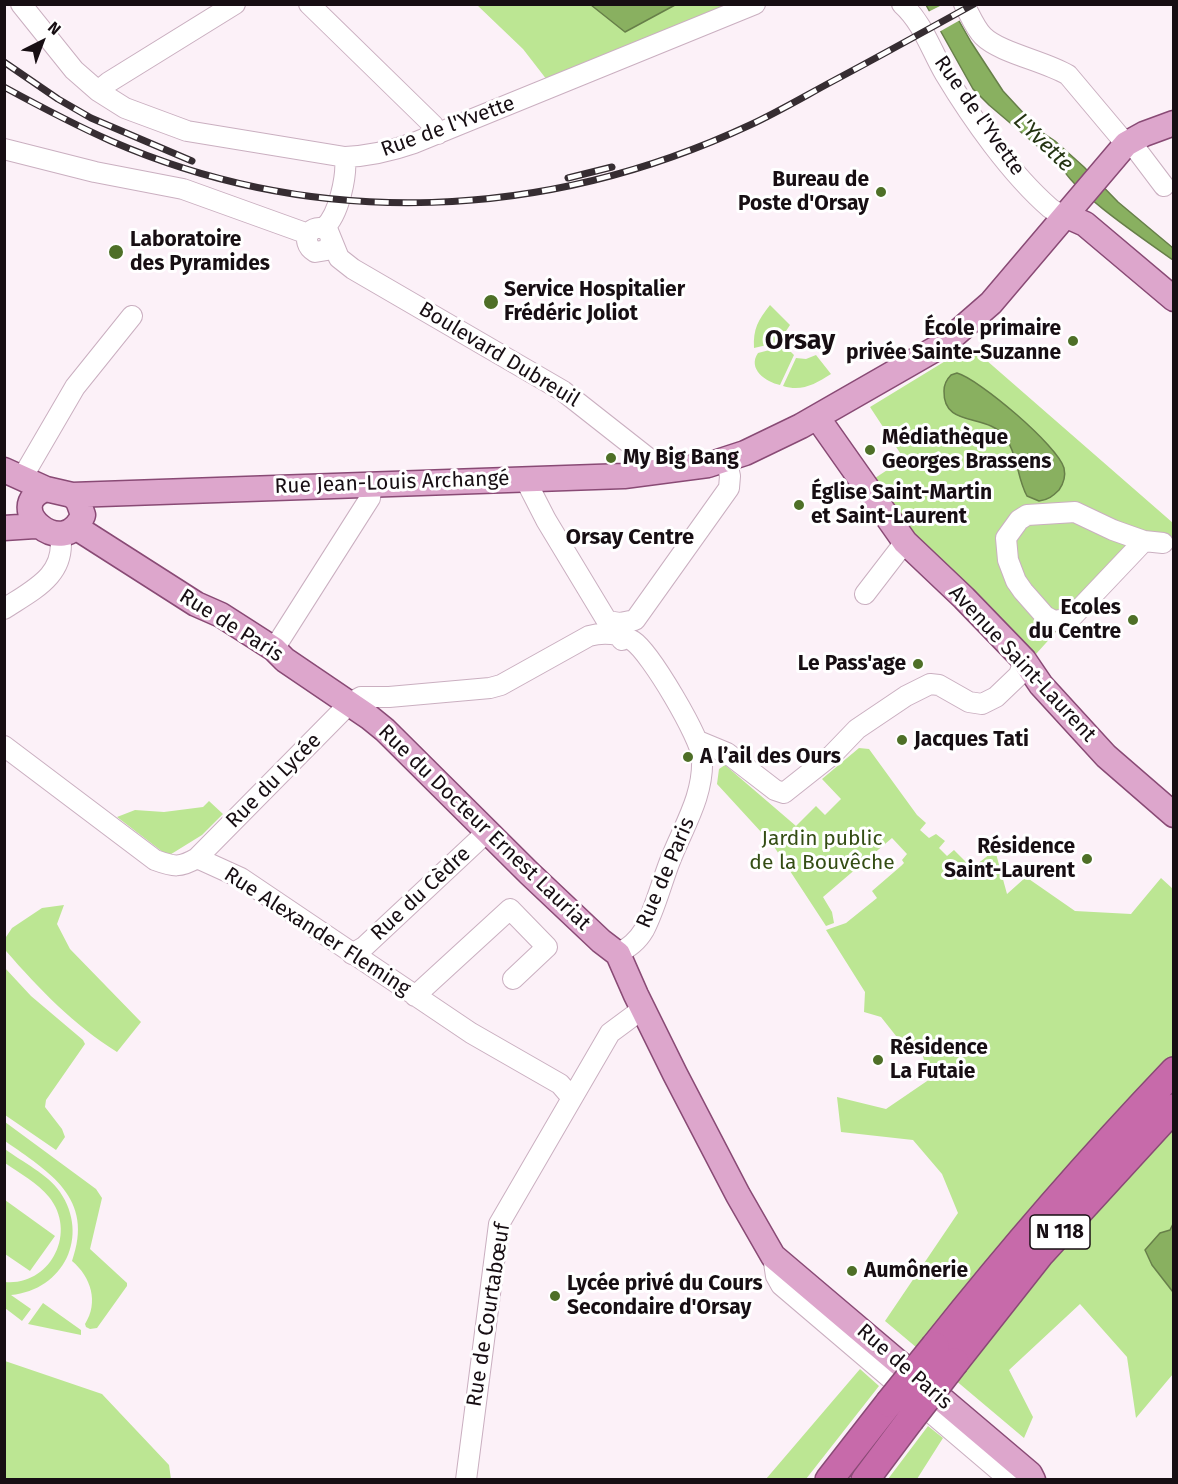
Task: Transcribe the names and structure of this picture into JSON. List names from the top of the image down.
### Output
{
  "streets": {
    "highway": ["N 118"],
    "main road": [
      "Rue Jean-Louis Archangé",
      "Rue de Paris",
      "Avenue Saint-Laurent",
      "Rue du Docteur Ernest Lauriat"
    ],
    "street": [
      "Rue de l'Yvette",
      "Boulevard Dubreuil",
      "Rue du Lycée",
      "Rue du Cèdre",
      "Rue Alexander Fleming",
      "Rue de Courtabœuf"
    ]
  },
  "crossings": [
    ["Rue de l'Yvette", "Rue Jean-Louis Archangé"],
    ["Boulevard Dubreuil", "Rue Jean-Louis Archangé"],
    ["Rue Jean-Louis Archangé", "Rue de Paris"],
    ["Rue Jean-Louis Archangé", "Avenue Saint-Laurent"],
    ["Rue de Paris", "Rue du Lycée"],
    ["Rue de Paris", "Rue du Docteur Ernest Lauriat"],
    ["Rue du Lycée", "Rue du Docteur Ernest Lauriat"],
    ["Rue du Lycée", "Rue Alexander Fleming"],
    ["Rue du Docteur Ernest Lauriat", "Rue du Cèdre"],
    ["Rue du Cèdre", "Rue Alexander Fleming"],
    ["Rue Alexander Fleming", "Rue de Courtabœuf"]
  ],
  "districts": ["Orsay", "Orsay Centre"],
  "water": ["L'Yvette"],
  "parks": ["Jardin public de la Bouvêche"],
  "places": [
    "Bureau de Poste d'Orsay",
    "Laboratoire des Pyramides",
    "Service Hospitalier Frédéric Joliot",
    "École primaire privée Sainte-Suzanne",
    "Médiathèque Georges Brassens",
    "My Big Bang",
    "Église Saint-Martin et Saint-Laurent",
    "Ecoles du Centre",
    "Le Pass'age",
    "Jacques Tati",
    "A l’ail des Ours",
    "Résidence Saint-Laurent",
    "Résidence La Futaie",
    "Aumônerie",
    "Lycée privé du Cours Secondaire d'Orsay"
  ],
  "north": "top right"
}
